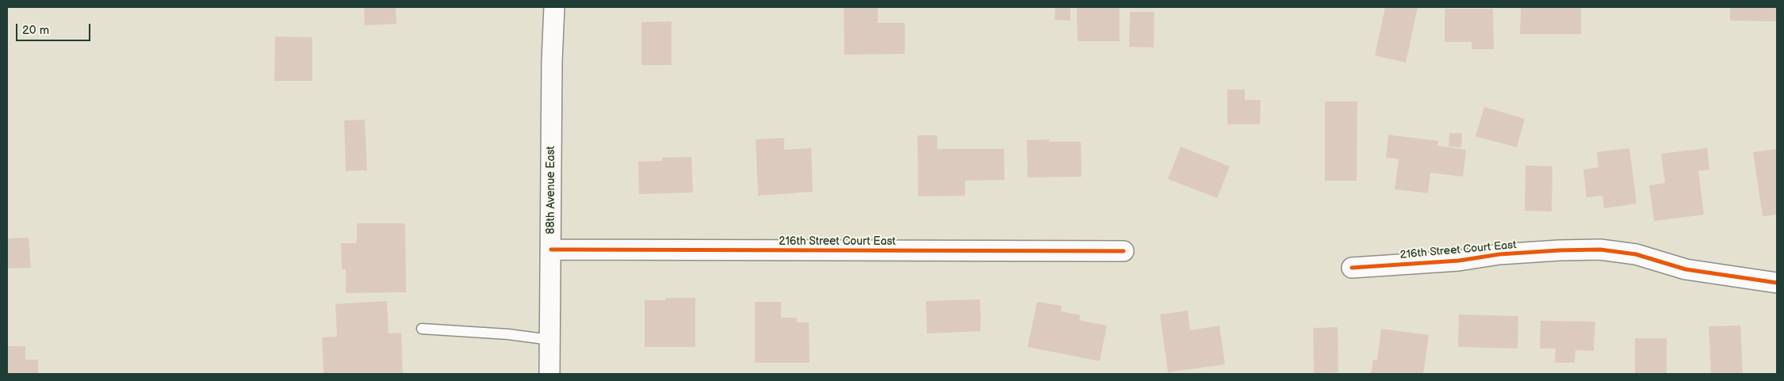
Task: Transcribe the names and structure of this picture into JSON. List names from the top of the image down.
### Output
{
  "streets": {
    "street": ["88th Avenue East", "216th Street Court East"]
  },
  "crossings": [
    ["88th Avenue East", "216th Street Court East"]
  ],
  "scale_bar": "20 m"
}
